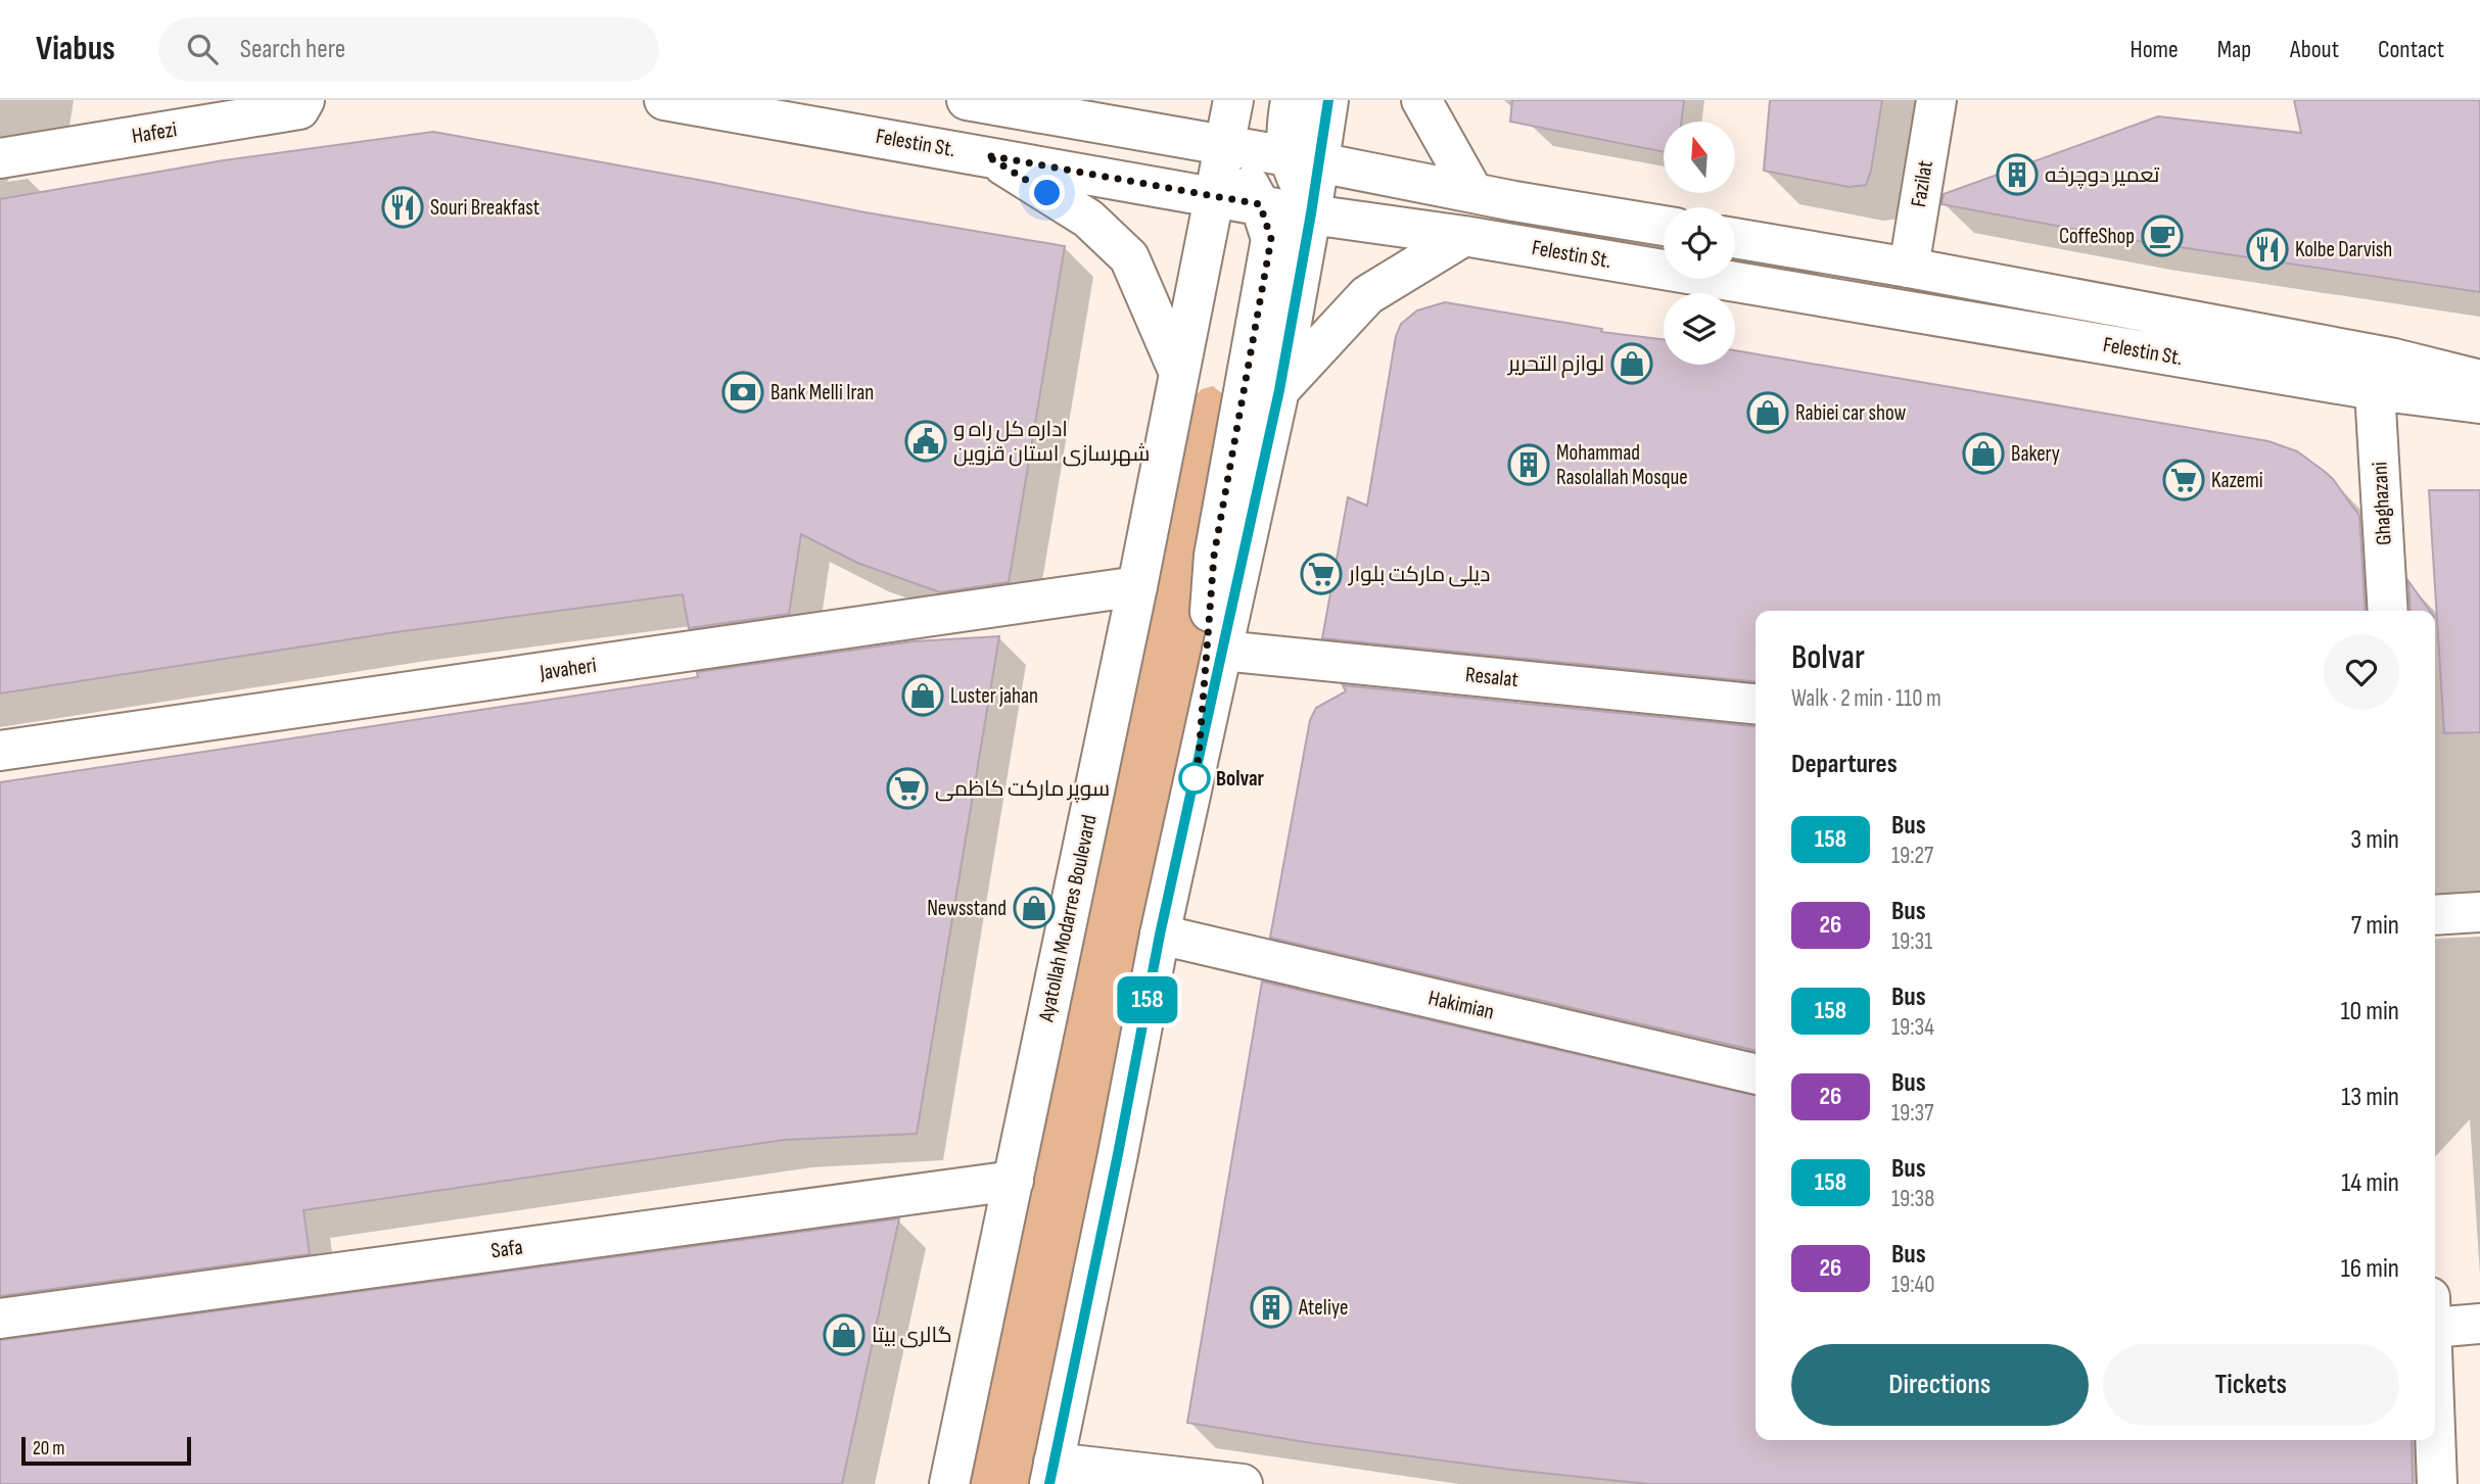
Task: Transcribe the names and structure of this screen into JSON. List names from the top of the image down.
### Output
{
  "streets": {
    "main road": [
      "Hafezi",
      "Felestin St.",
      "Fazilat",
      "Ghaghazani",
      "Javaheri",
      "Resalat",
      "Ayatollah Modarres Boulevard",
      "Hakimian",
      "Safa"
    ]
  },
  "crossings": [
    ["Felestin St.", "Fazilat"],
    ["Felestin St.", "Ghaghazani"],
    ["Felestin St.", "Ayatollah Modarres Boulevard"],
    ["Javaheri", "Ayatollah Modarres Boulevard"],
    ["Ayatollah Modarres Boulevard", "Safa"]
  ],
  "places": {
    "building": ["تعمیر دوچرخه", "Mohammad Rasolallah Mosque", "Ateliye"],
    "restaurant": ["Souri Breakfast", "Kolbe Darvish"],
    "cafe": ["CoffeShop"],
    "shop": [
      "لوازم التحریر",
      "Rabiei car show",
      "Bakery",
      "Luster jahan",
      "Newsstand",
      "گالری بیتا"
    ],
    "bank": ["Bank Melli Iran"],
    "public building": ["اداره کل راه و شهرسازی استان قزوین"],
    "supermarket": ["Kazemi", "دیلی مارکت بلوار", "سوپر مارکت کاظمی"],
    "other": ["Bolvar"]
  },
  "lines": ["bus line 158"],
  "scale_bar": "20 m",
  "north": "top",
  "page": {
    "header": "Viabus",
    "search": "Search here",
    "nav": [
      "Home",
      "Map",
      "About",
      "Contact"
    ],
    "on_map": "158",
    "heading": [
      ["Bolvar", "Walk · 2 min · 110 m"],
      "Departures"
    ],
    "list": [
      {
        "mark": "158",
        "name": "Bus",
        "note": "19:27",
        "value": "3 min"
      },
      {
        "mark": "26",
        "name": "Bus",
        "note": "19:31",
        "value": "7 min"
      },
      {
        "mark": "158",
        "name": "Bus",
        "note": "19:34",
        "value": "10 min"
      },
      {
        "mark": "26",
        "name": "Bus",
        "note": "19:37",
        "value": "13 min"
      },
      {
        "mark": "158",
        "name": "Bus",
        "note": "19:38",
        "value": "14 min"
      },
      {
        "mark": "26",
        "name": "Bus",
        "note": "19:40",
        "value": "16 min"
      }
    ],
    "buttons": ["Directions", "Tickets"],
    "scale": "20 m"
  }
}
